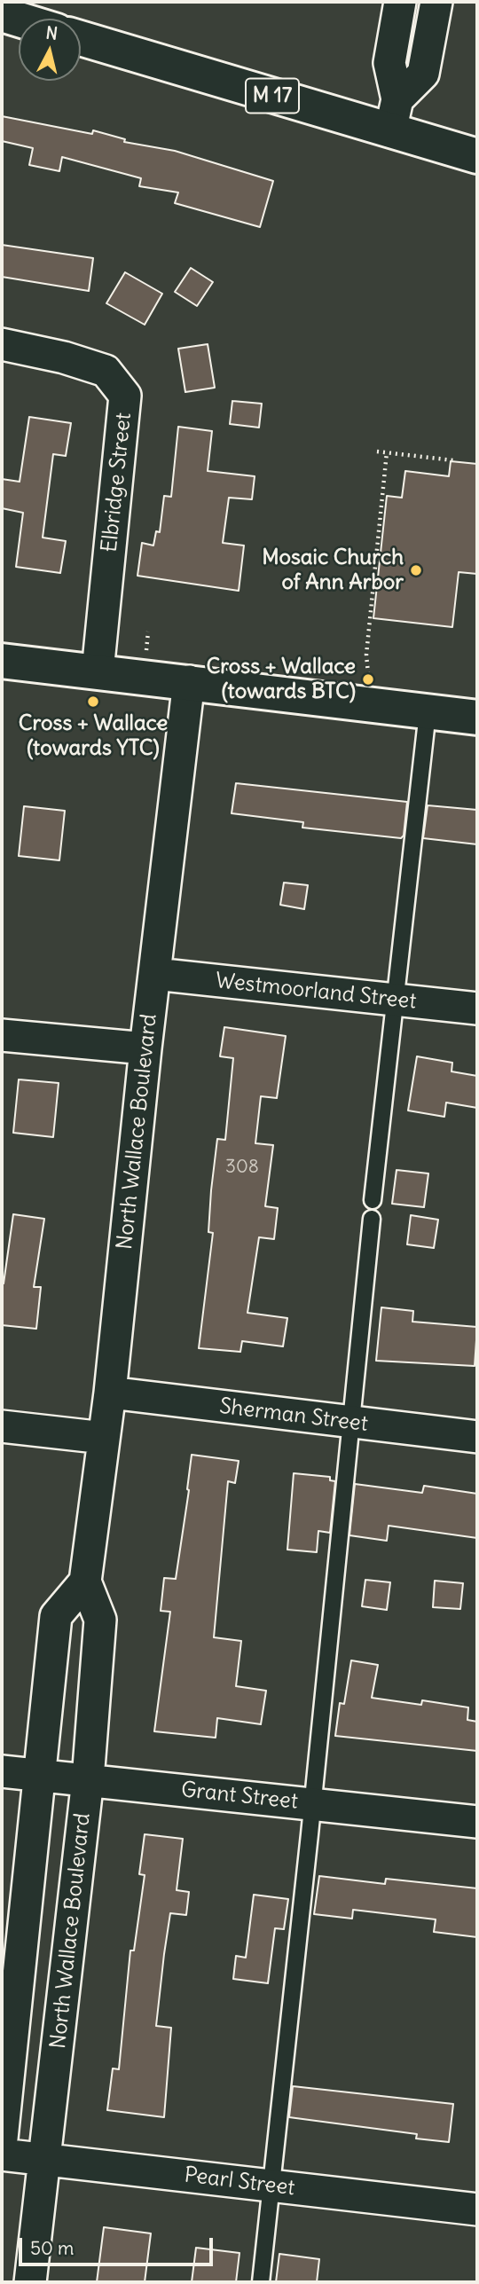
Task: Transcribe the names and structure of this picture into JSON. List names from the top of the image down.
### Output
{
  "streets": {
    "main road": ["M 17"],
    "street": [
      "Elbridge Street",
      "Westmoorland Street",
      "North Wallace Boulevard",
      "Sherman Street",
      "Grant Street",
      "Pearl Street"
    ]
  },
  "crossings": [
    ["Westmoorland Street", "North Wallace Boulevard"],
    ["North Wallace Boulevard", "Sherman Street"],
    ["North Wallace Boulevard", "Grant Street"],
    ["North Wallace Boulevard", "Pearl Street"]
  ],
  "places": ["Mosaic Church of Ann Arbor", "Cross + Wallace (towards BTC)", "Cross + Wallace (towards YTC)"],
  "house_numbers": ["308"],
  "scale_bar": "50 m",
  "north": "top"
}
